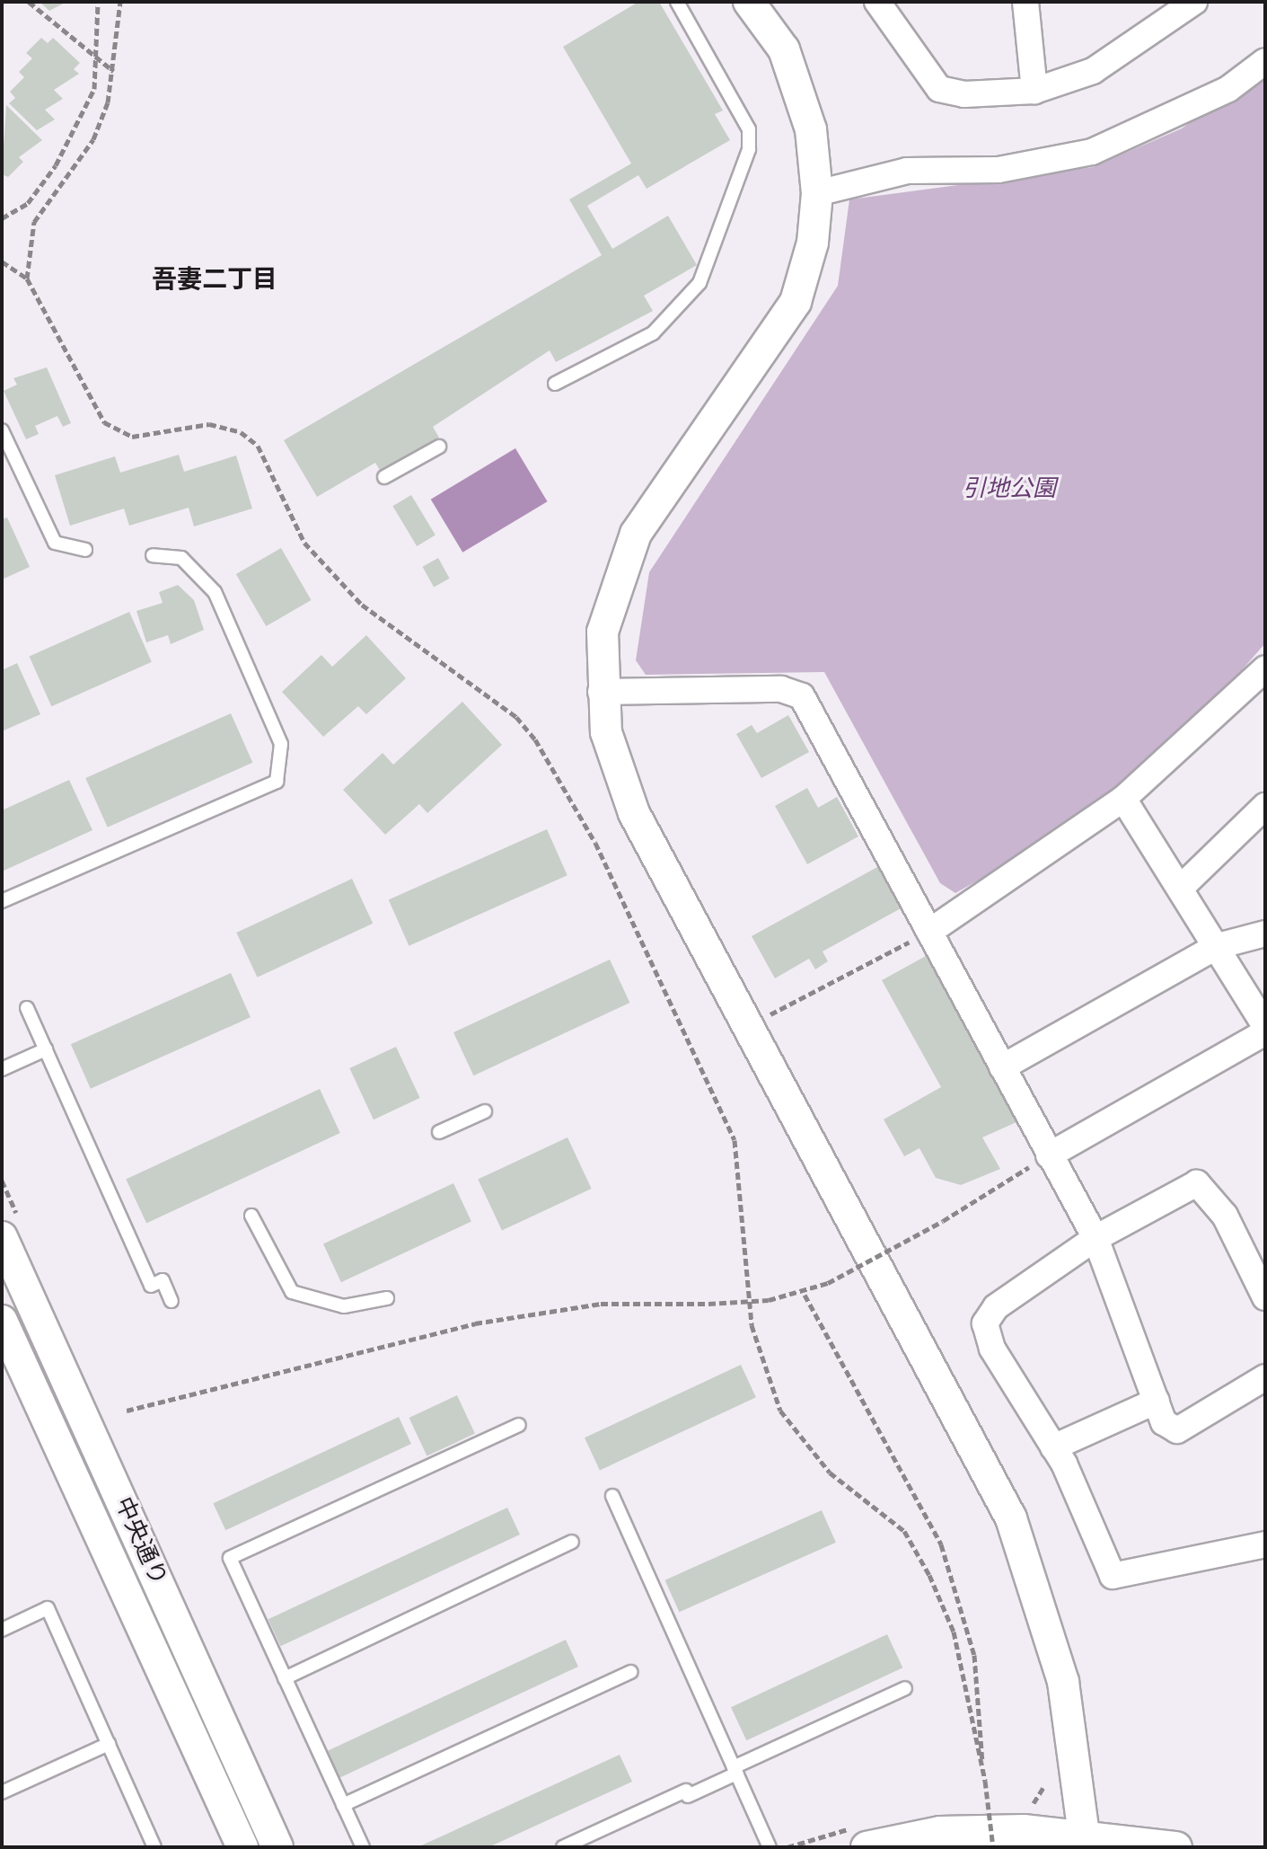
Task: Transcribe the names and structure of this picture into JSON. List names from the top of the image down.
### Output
{
  "streets": {
    "street": ["中央通り"]
  },
  "districts": ["吾妻二丁目"],
  "parks": ["引地公園"]
}
